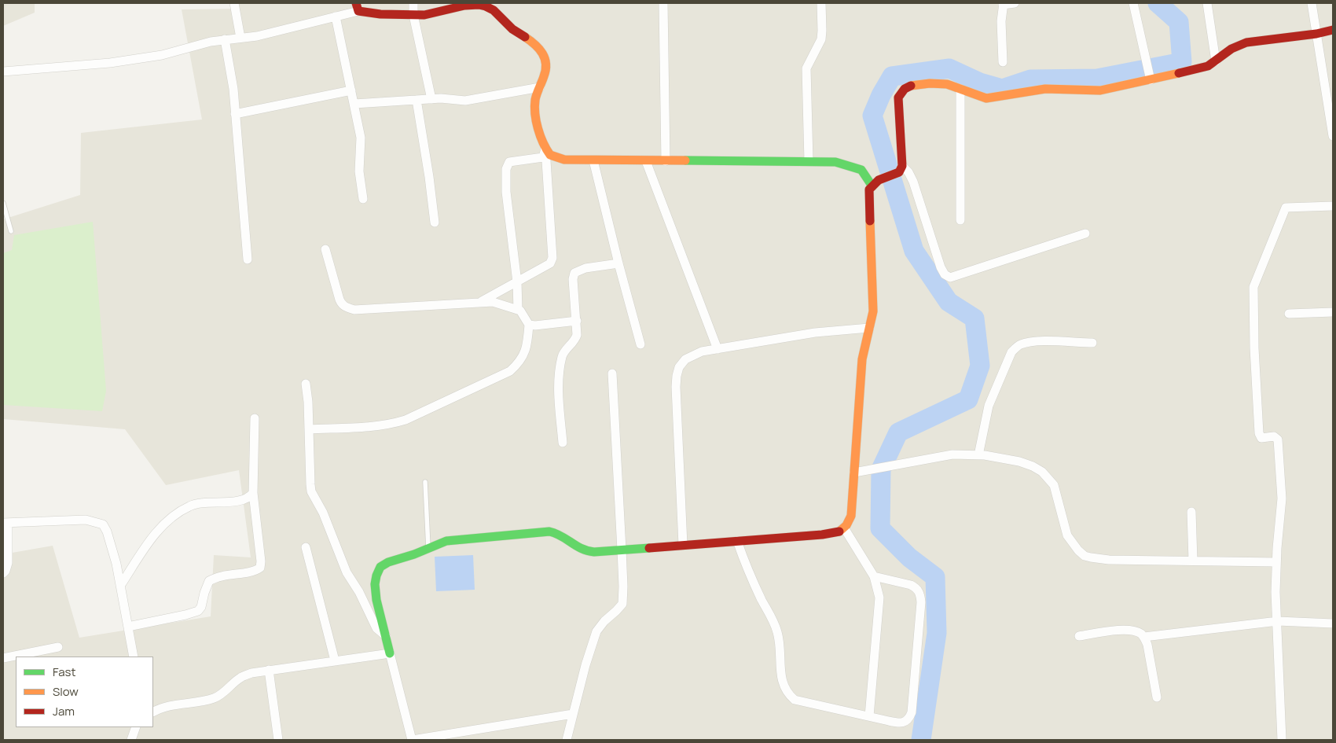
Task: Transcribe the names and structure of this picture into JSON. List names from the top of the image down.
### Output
{
  "legend": ["Fast", "Slow", "Jam"]
}
